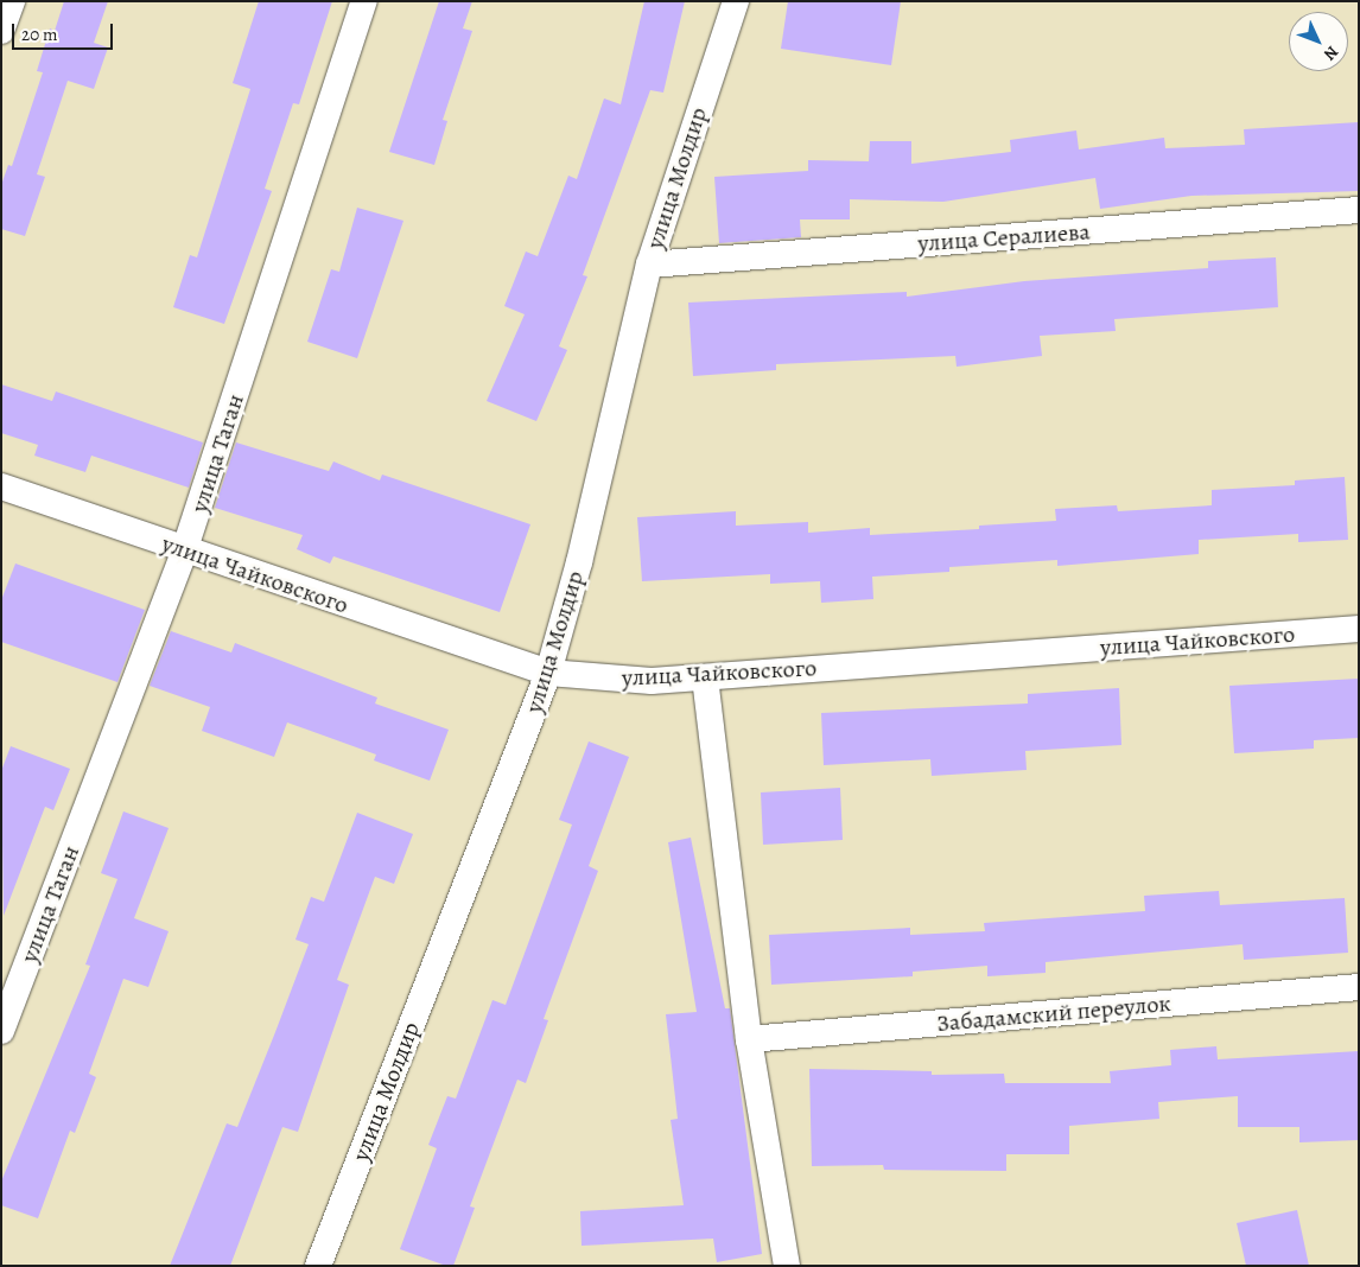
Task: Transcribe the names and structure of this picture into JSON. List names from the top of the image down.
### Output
{
  "streets": {
    "street": [
      "улица Молдир",
      "улица Сералиева",
      "улица Таган",
      "улица Чайковского",
      "Забадамский переулок"
    ]
  },
  "crossings": [
    ["улица Молдир", "улица Сералиева"],
    ["улица Молдир", "улица Чайковского"],
    ["улица Таган", "улица Чайковского"]
  ],
  "scale_bar": "20 m",
  "north": "bottom right"
}
